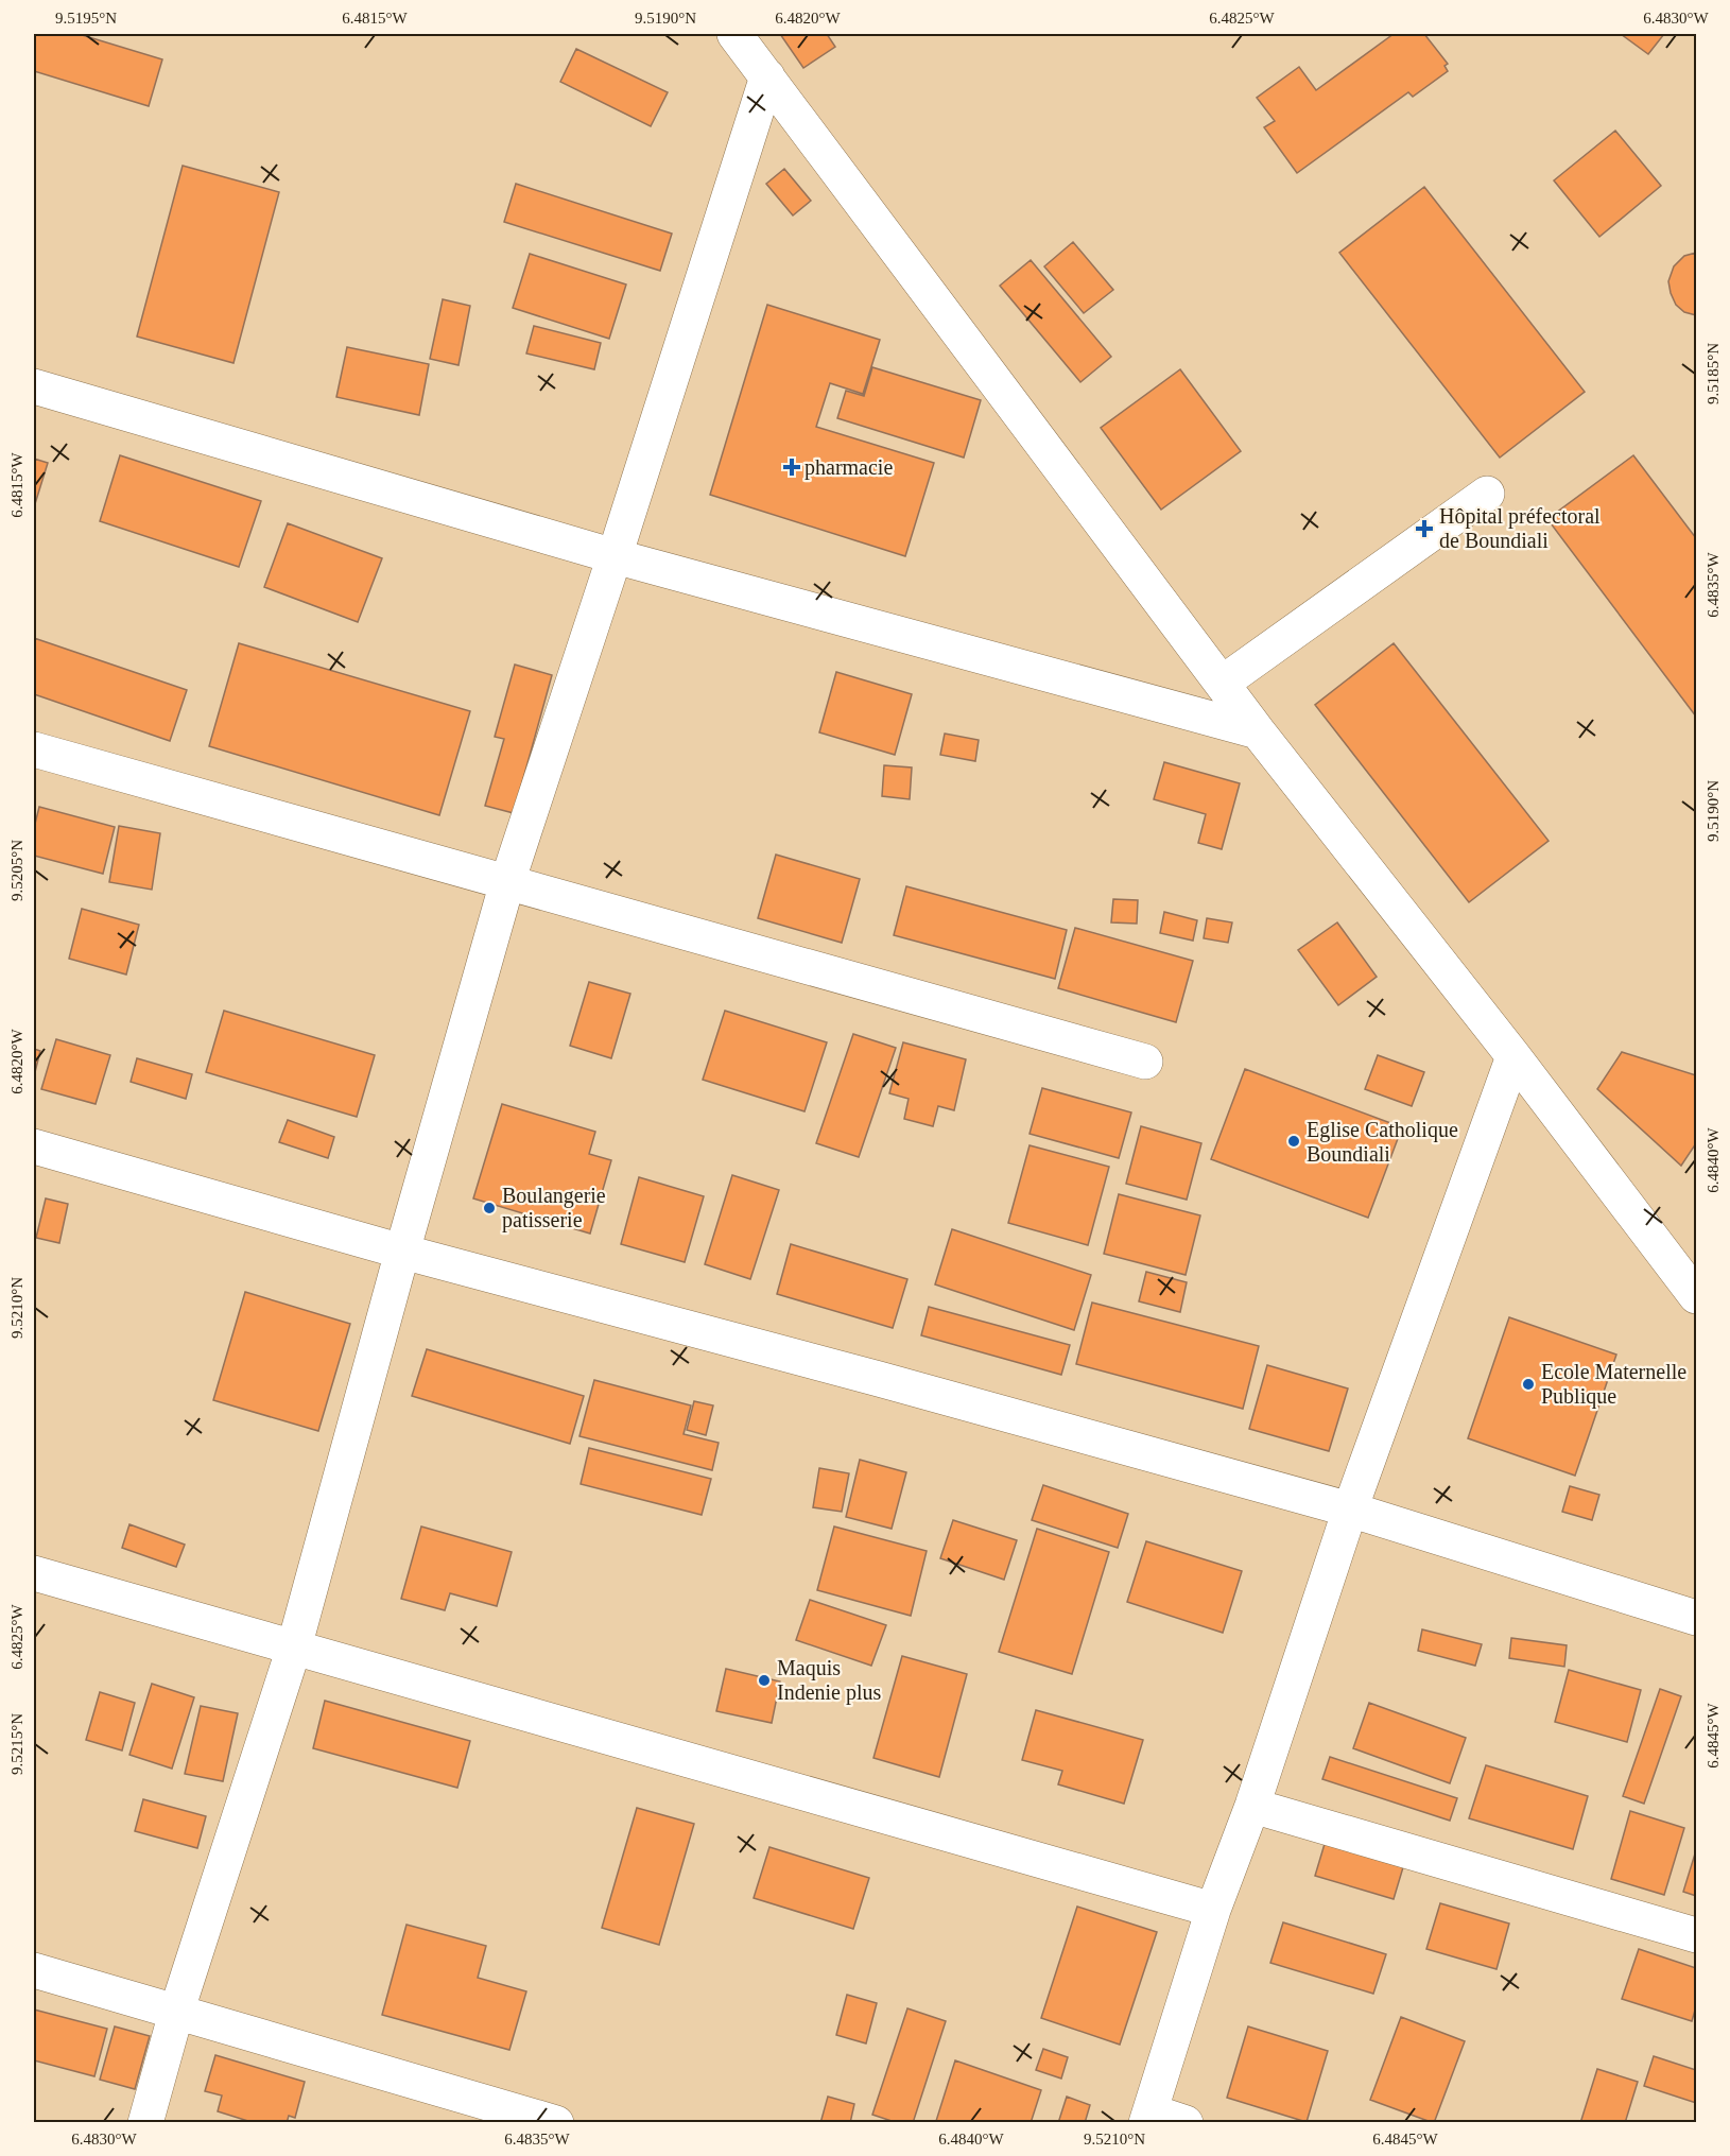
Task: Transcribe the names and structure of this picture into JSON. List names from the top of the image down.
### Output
{
  "places": {
    "health": ["pharmacie", "Hôpital préfectoral de Boundiali"],
    "other": [
      "Eglise Catholique Boundiali",
      "Boulangerie patisserie",
      "Ecole Maternelle Publique",
      "Maquis Indenie plus"
    ]
  },
  "coordinates": [
    "9.5195°N",
    "6.4815°W",
    "9.5190°N",
    "6.4820°W",
    "6.4825°W",
    "6.4830°W",
    "9.5185°N",
    "6.4835°W",
    "9.5205°N",
    "6.4840°W",
    "9.5210°N",
    "6.4845°W",
    "9.5215°N"
  ]
}
